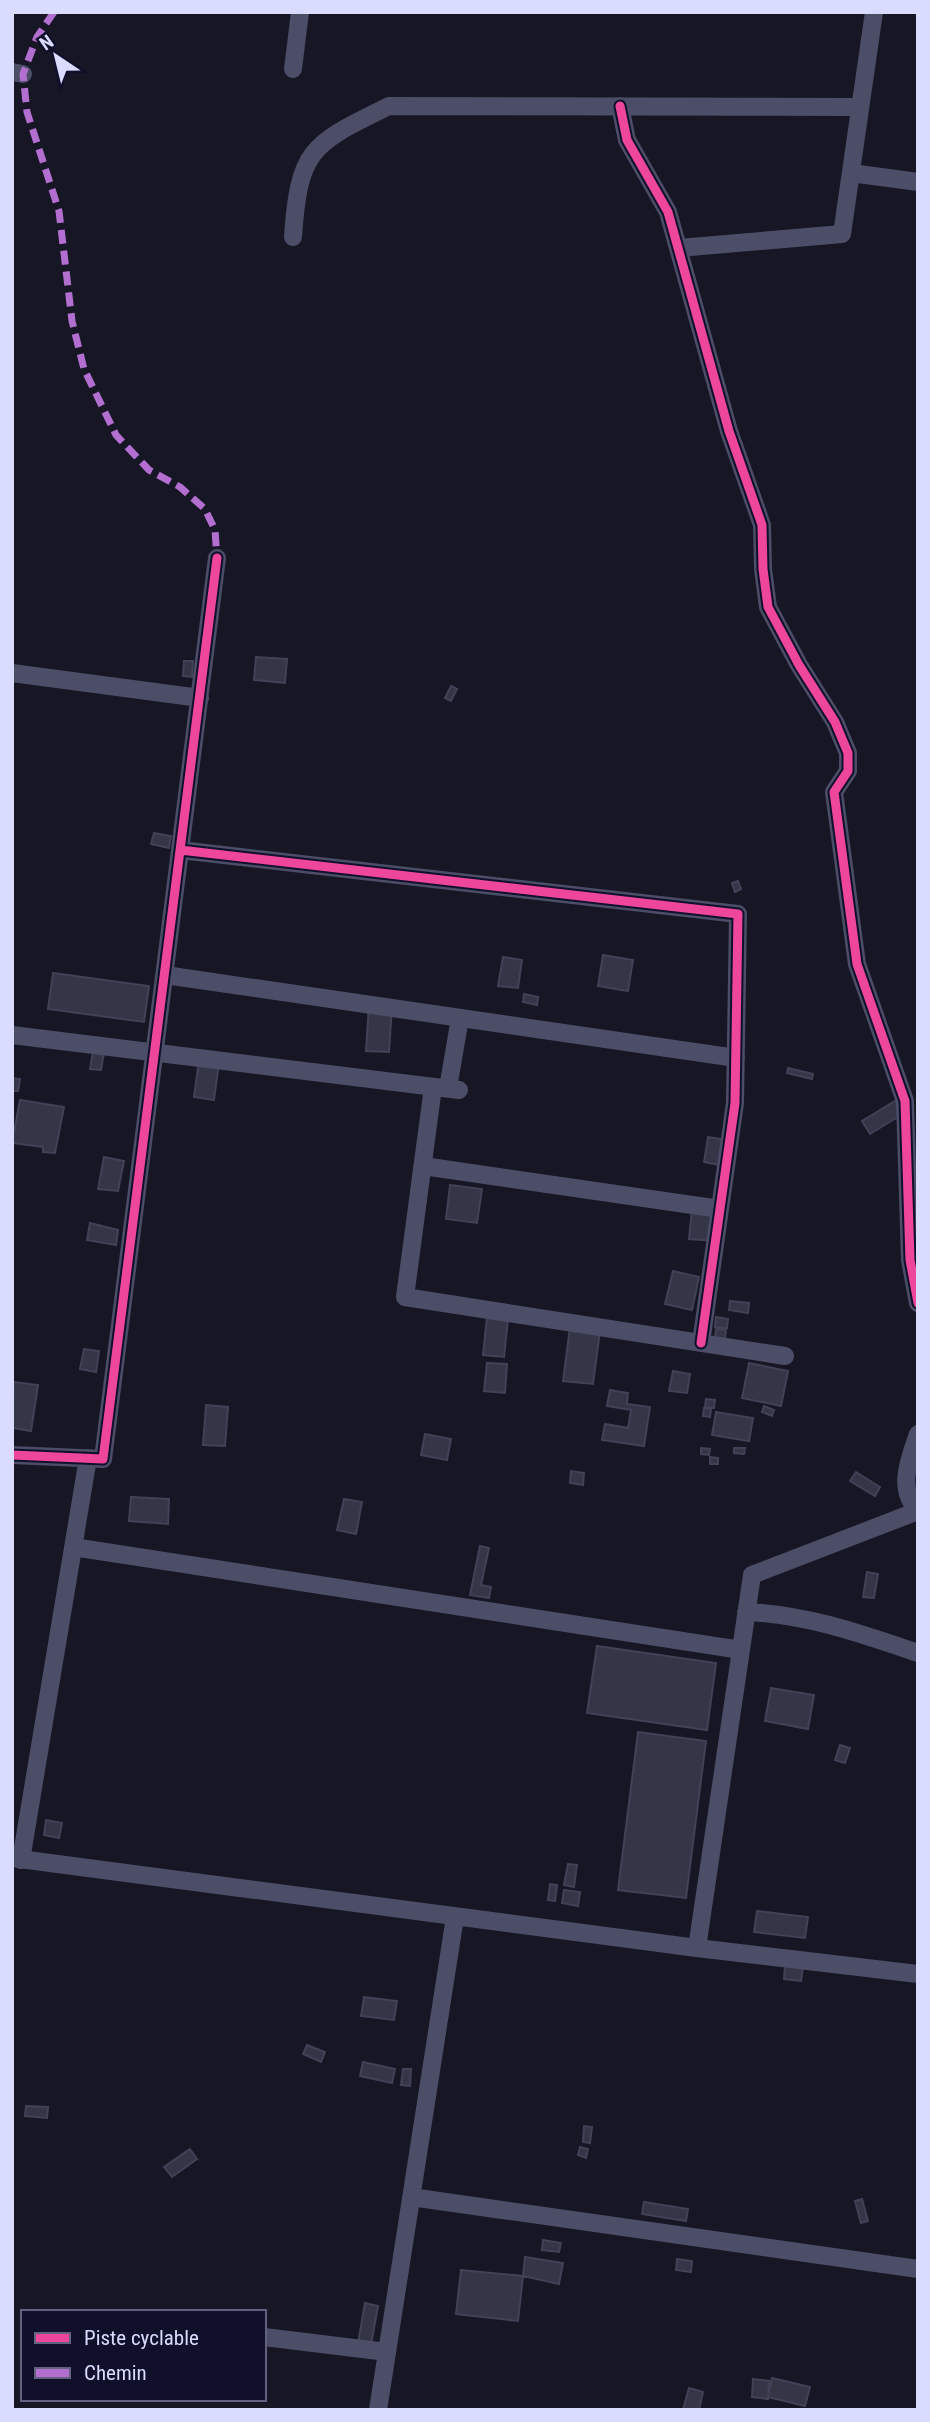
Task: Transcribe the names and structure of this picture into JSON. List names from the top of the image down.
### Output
{
  "legend": ["Piste cyclable", "Chemin"],
  "north": "top left"
}
